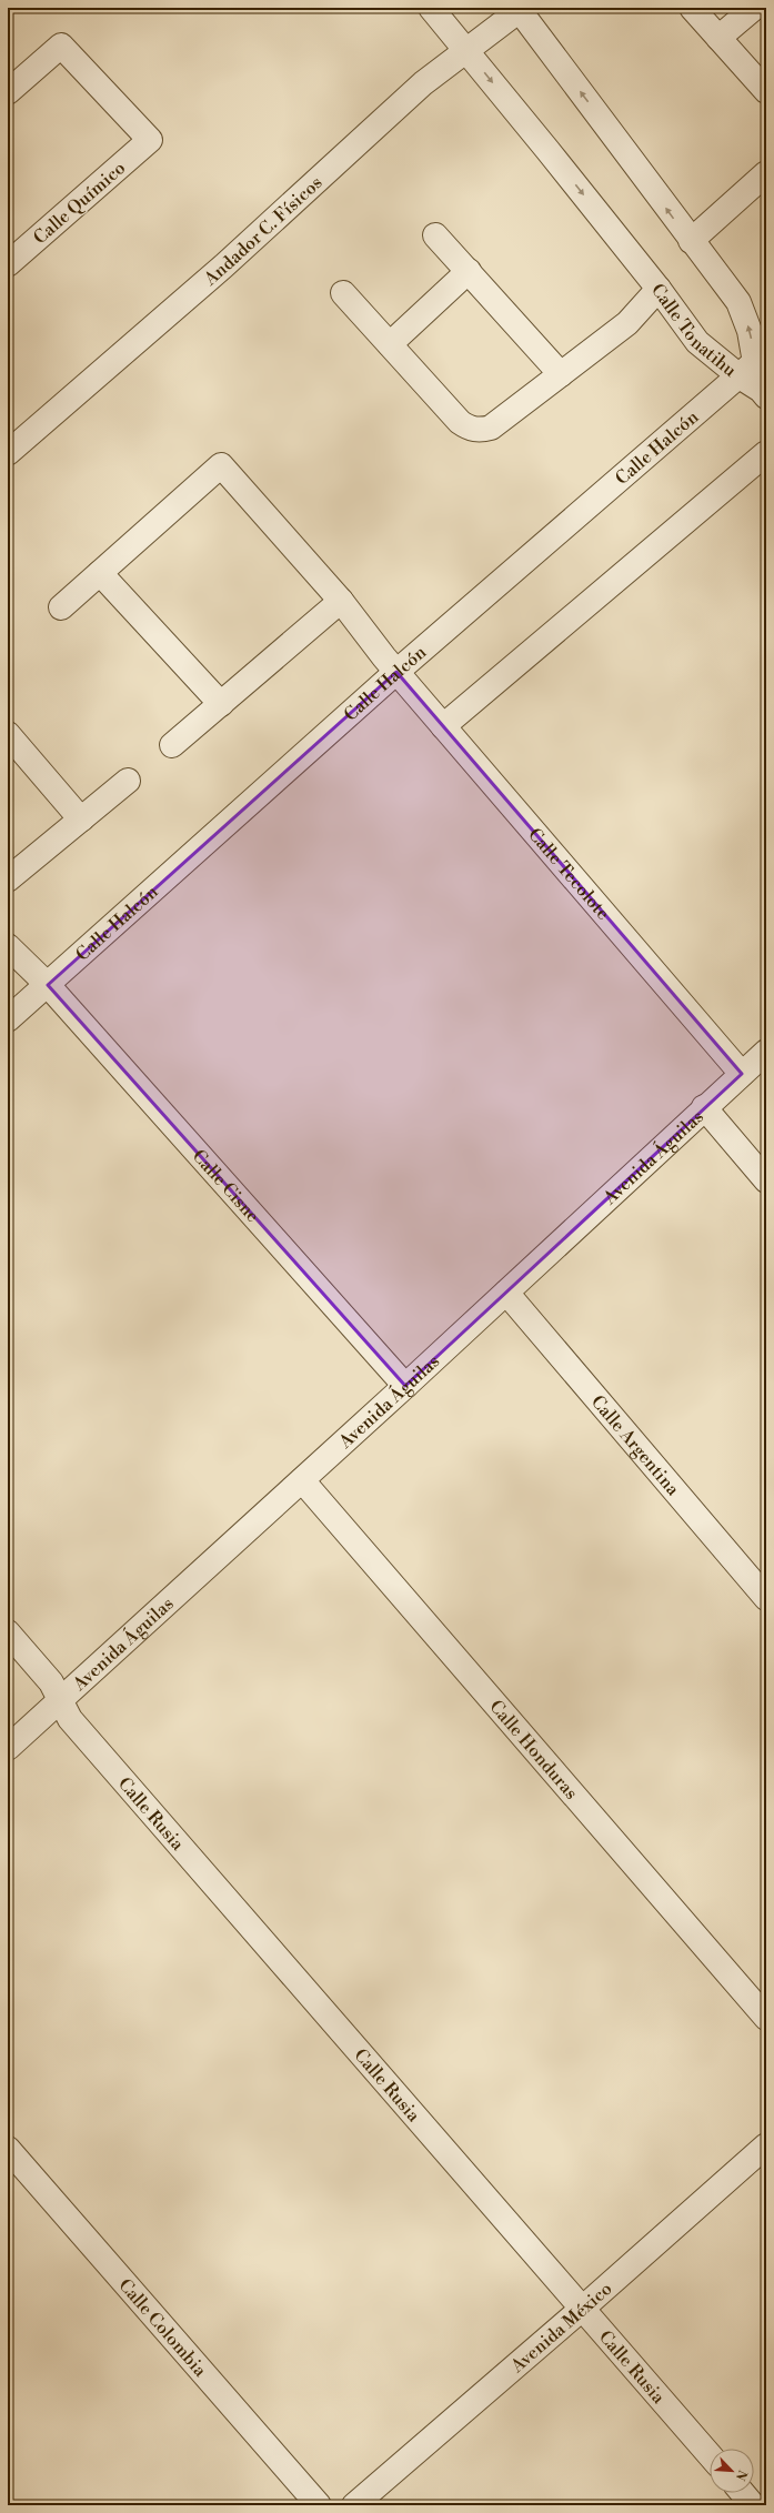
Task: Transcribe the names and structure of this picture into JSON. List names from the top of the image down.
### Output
{
  "streets": {
    "street": [
      "Calle Químico",
      "Andador C. Físicos",
      "Calle Tonatihu",
      "Calle Halcón",
      "Calle Tecolote",
      "Avenida Águilas",
      "Calle Cisne",
      "Calle Argentina",
      "Calle Honduras",
      "Calle Rusia",
      "Avenida México",
      "Calle Colombia"
    ]
  },
  "crossings": [
    ["Andador C. Físicos", "Calle Tonatihu"],
    ["Calle Tonatihu", "Calle Halcón"],
    ["Calle Halcón", "Calle Tecolote"],
    ["Calle Halcón", "Calle Cisne"],
    ["Calle Tecolote", "Avenida Águilas"],
    ["Avenida Águilas", "Calle Cisne"],
    ["Avenida Águilas", "Calle Argentina"],
    ["Avenida Águilas", "Calle Honduras"],
    ["Avenida Águilas", "Calle Rusia"],
    ["Calle Rusia", "Avenida México"]
  ],
  "north": "bottom right"
}
